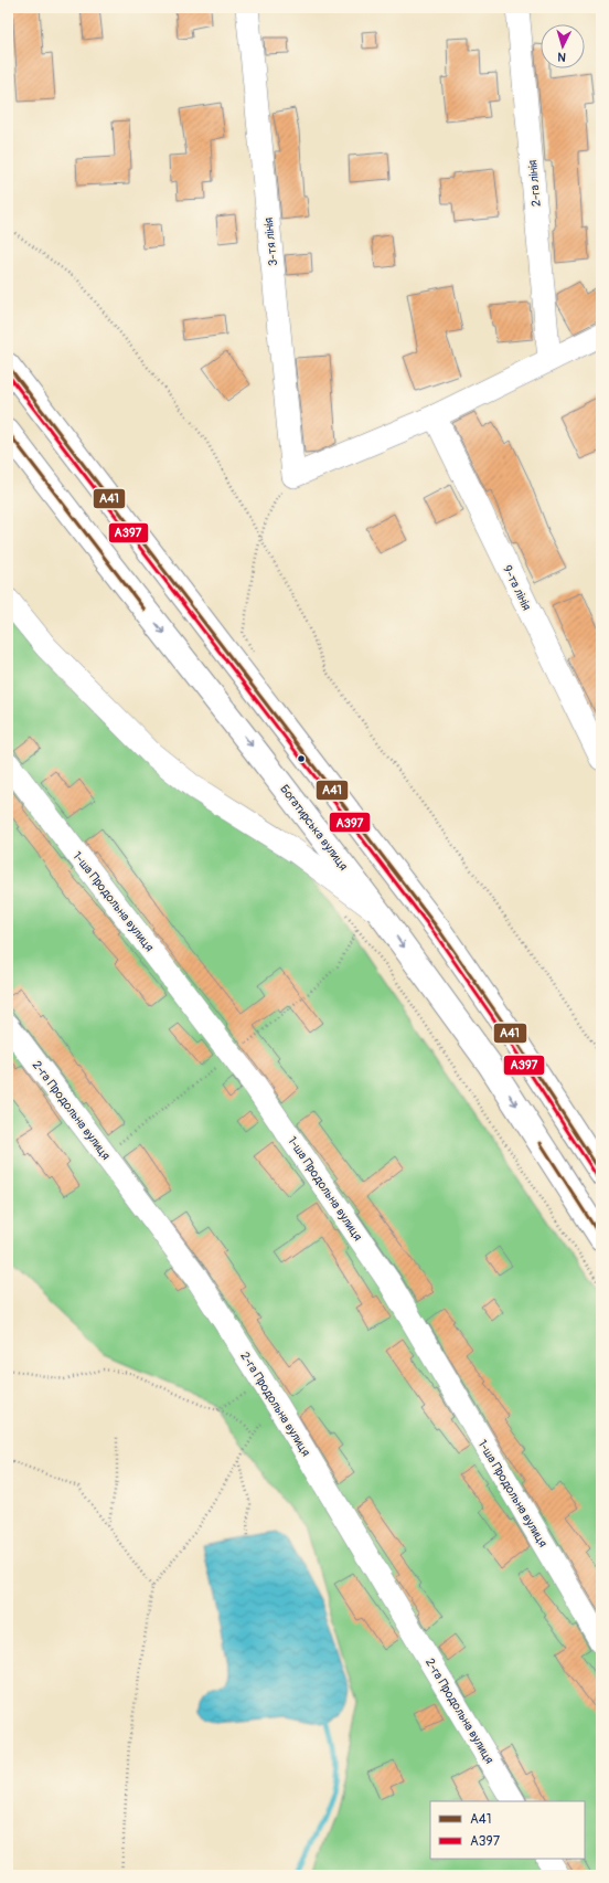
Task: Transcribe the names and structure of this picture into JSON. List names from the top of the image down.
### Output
{
  "streets": {
    "main road": ["Богатирська вулиця"],
    "street": [
      "2-га лінія",
      "3-тя лінія",
      "9-та лінія",
      "1-ша Продольна вулиця",
      "2-га Продольна вулиця"
    ]
  },
  "lines": ["transit line A41", "transit line А397"],
  "legend": ["A41", "А397"],
  "north": "bottom"
}
